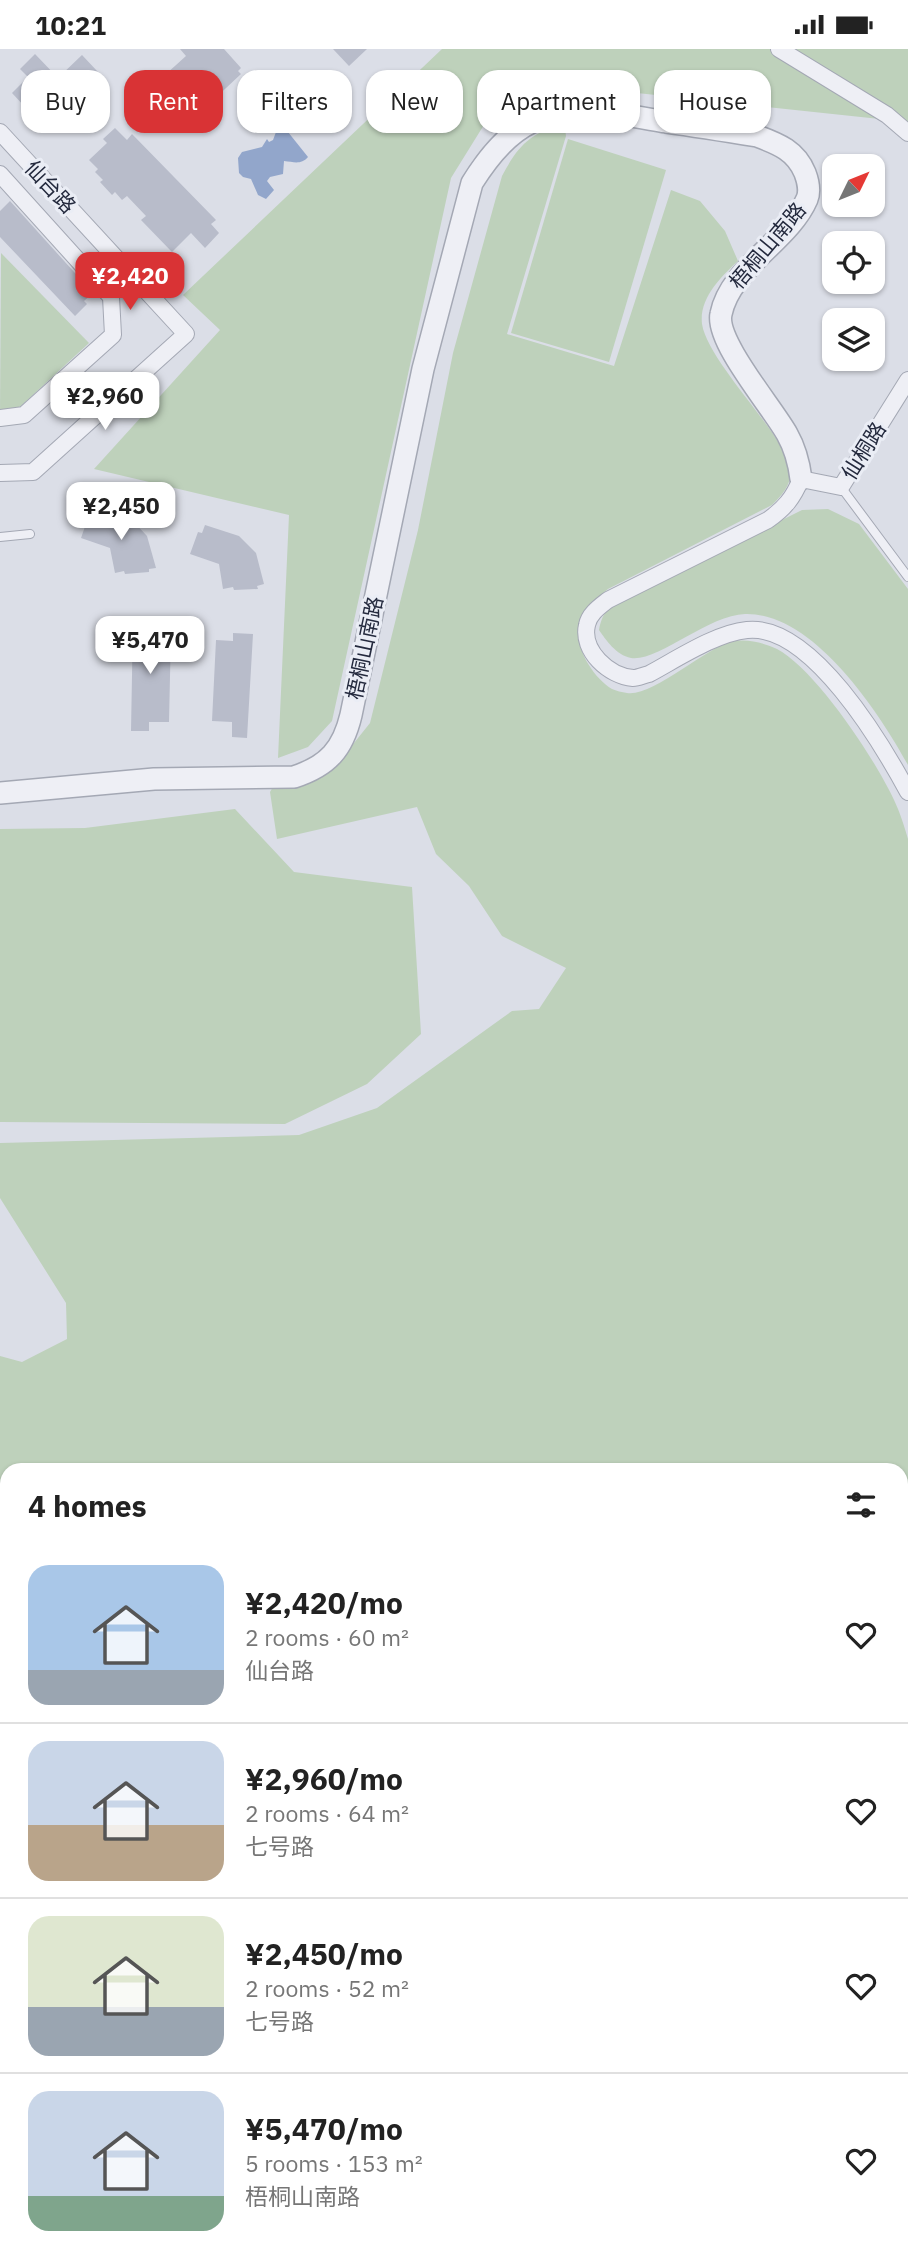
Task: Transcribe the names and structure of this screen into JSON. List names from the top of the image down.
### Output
{
  "streets": {
    "street": ["仙台路", "梧桐山南路", "仙桐路"]
  },
  "crossings": [
    ["梧桐山南路", "仙桐路"]
  ],
  "north": "top right",
  "page": {
    "status": "10:21",
    "chip": [
      "Buy",
      "Rent",
      "Filters",
      "New",
      "Apartment",
      "House"
    ],
    "price": [
      "¥2,420",
      "¥2,960",
      "¥2,450",
      "¥5,470"
    ],
    "heading": "4 homes",
    "list": [
      {
        "name": "¥2,420/mo",
        "note": "2 rooms · 60 m² · 仙台路"
      },
      {
        "name": "¥2,960/mo",
        "note": "2 rooms · 64 m² · 七号路"
      },
      {
        "name": "¥2,450/mo",
        "note": "2 rooms · 52 m² · 七号路"
      },
      {
        "name": "¥5,470/mo",
        "note": "5 rooms · 153 m² · 梧桐山南路"
      }
    ]
  }
}
